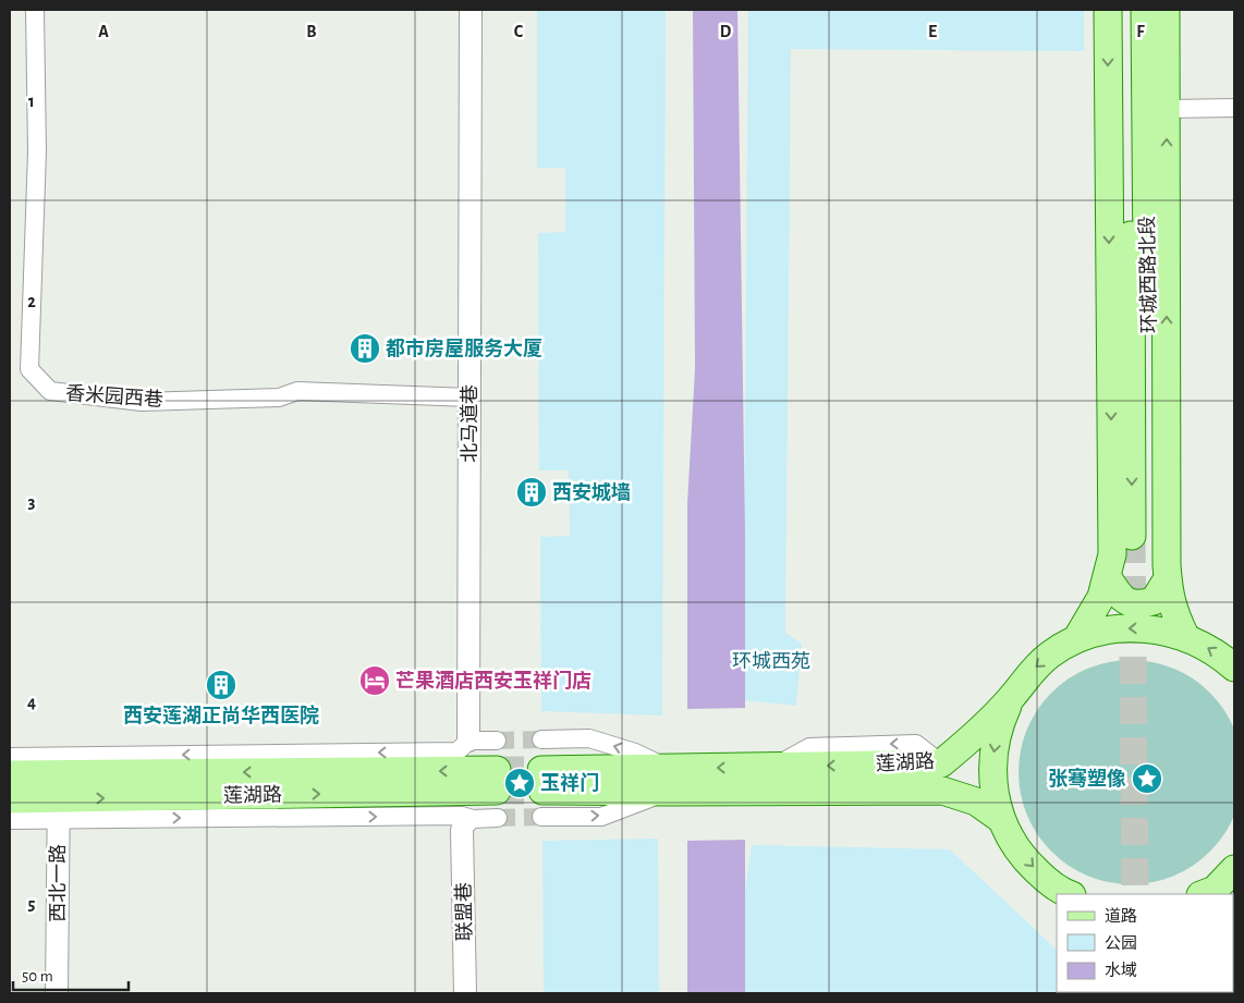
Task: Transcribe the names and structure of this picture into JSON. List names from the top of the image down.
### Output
{
  "streets": {
    "main road": ["环城西路北段", "莲湖路"],
    "street": [
      "香米园西巷",
      "北马道巷",
      "西北一路",
      "联盟巷"
    ]
  },
  "crossings": [
    ["香米园西巷", "北马道巷"],
    ["莲湖路", "西北一路"]
  ],
  "parks": ["环城西苑"],
  "places": {
    "building": ["都市房屋服务大厦", "西安城墙", "西安莲湖正尚华西医院"],
    "hotel": ["芒果酒店西安玉祥门店"],
    "place": ["张骞塑像", "玉祥门"]
  },
  "legend": ["道路", "公园", "水域"],
  "scale_bar": "50 m",
  "grid": {
    "columns": [
      "A",
      "B",
      "C",
      "D",
      "E",
      "F"
    ],
    "rows": [
      "1",
      "2",
      "3",
      "4",
      "5"
    ]
  }
}
